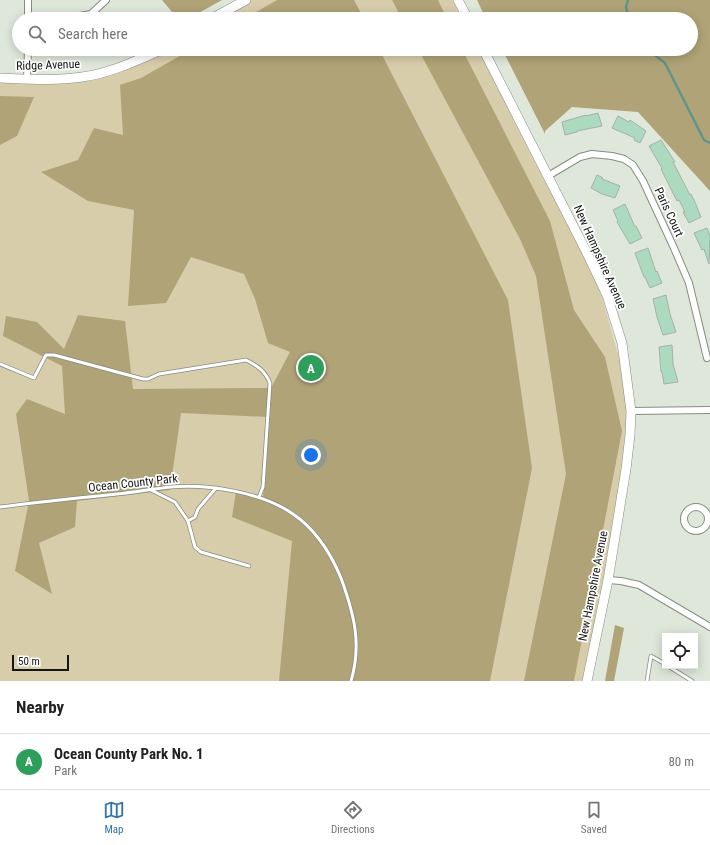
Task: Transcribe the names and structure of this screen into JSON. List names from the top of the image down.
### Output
{
  "streets": {
    "main road": ["Ridge Avenue", "New Hampshire Avenue"],
    "street": ["Paris Court"],
    "lane": ["Ocean County Park"]
  },
  "crossings": [
    ["Paris Court", "New Hampshire Avenue"]
  ],
  "scale_bar": "50 m",
  "page": {
    "search": "Search here",
    "pins": "A",
    "scale": "50 m",
    "heading": "Nearby",
    "list": [
      {
        "mark": "A",
        "name": "Ocean County Park No. 1",
        "note": "Park",
        "value": "80 m"
      }
    ],
    "nav": ["Map", "Directions", "Saved"]
  }
}
